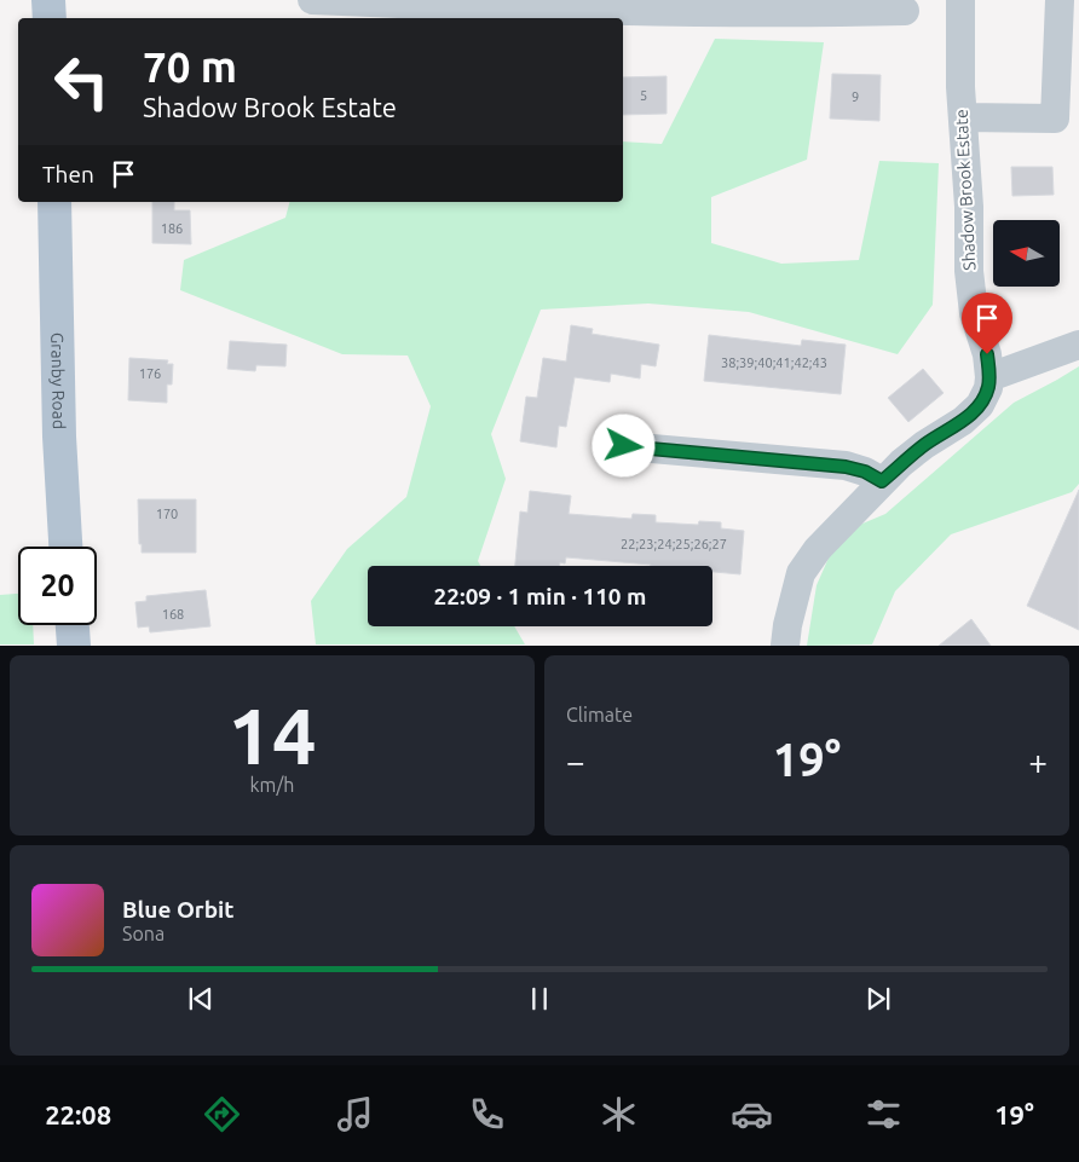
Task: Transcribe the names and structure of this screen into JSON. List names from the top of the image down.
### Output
{
  "streets": {
    "main road": ["Granby Road"],
    "street": ["Shadow Brook Estate"]
  },
  "house_numbers": [
    "5",
    "9",
    "186",
    "38;39;40;41;42;43",
    "176",
    "170",
    "22;23;24;25;26;27",
    "168"
  ],
  "north": "left",
  "page": {
    "turn": ["70 m", "Shadow Brook Estate"],
    "then": "Then",
    "limit": "20",
    "trip": "22:09 · 1 min · 110 m",
    "tile": [
      ["14", "km/h"],
      "Climate"
    ],
    "heat": ["−", "19°", "+"],
    "song": ["Blue Orbit", "Sona"],
    "tabs": ["22:08", "19°"]
  }
}
